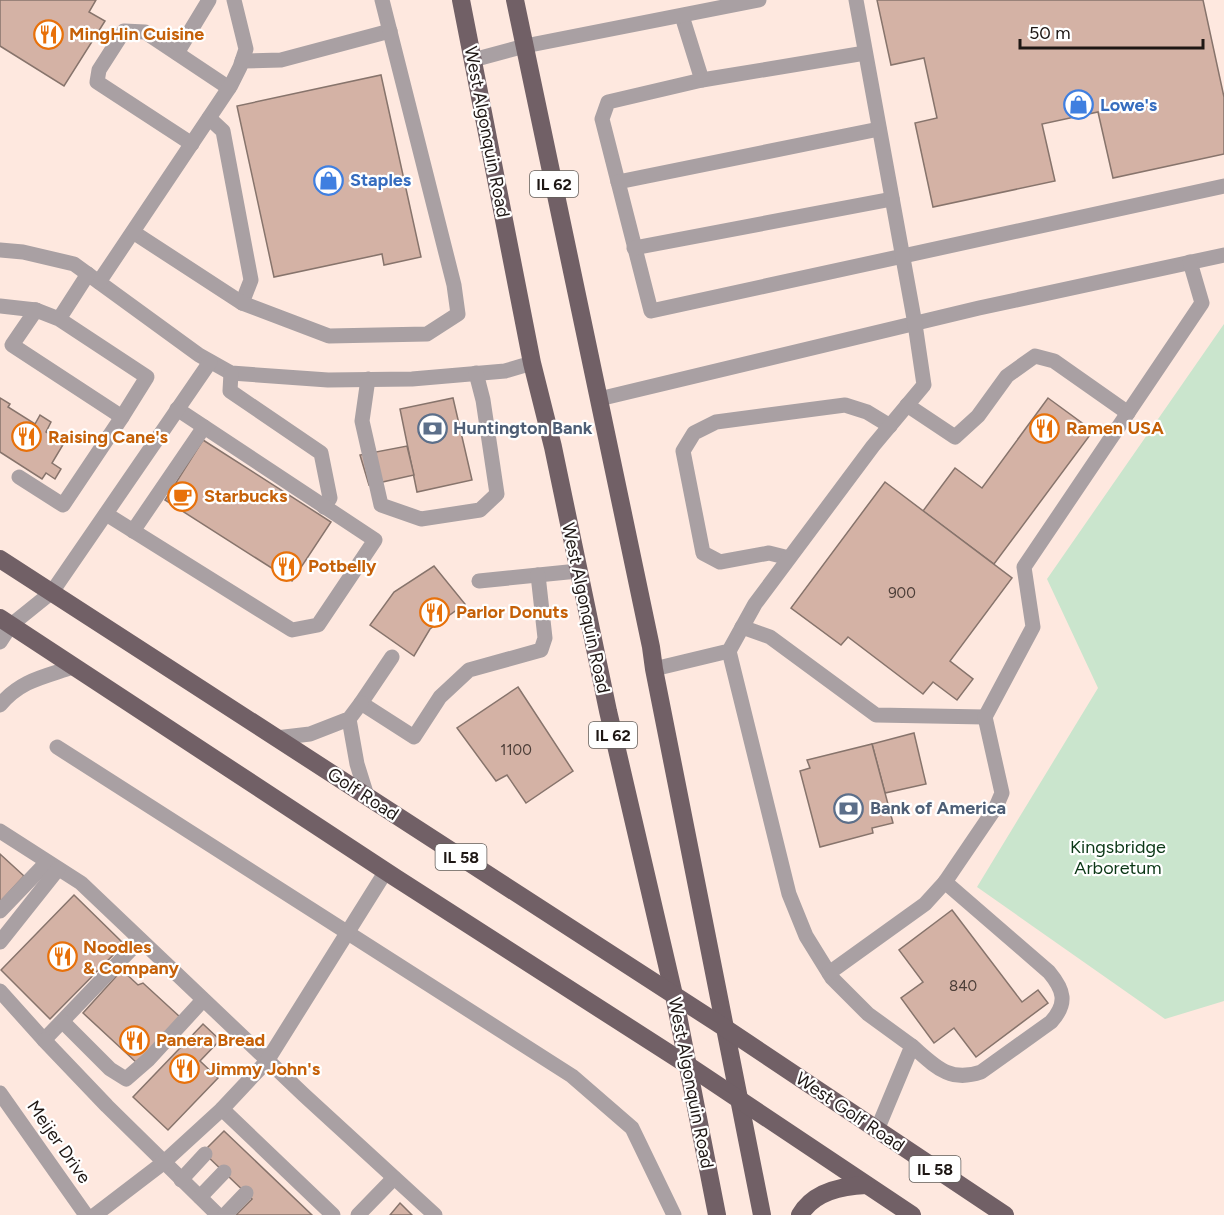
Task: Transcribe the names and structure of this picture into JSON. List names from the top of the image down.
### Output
{
  "streets": {
    "main road": [
      "West Algonquin Road",
      "IL 62",
      "Golf Road",
      "IL 58",
      "West Golf Road"
    ],
    "lane": ["Meijer Drive"]
  },
  "crossings": [
    ["West Algonquin Road", "Golf Road"],
    ["West Algonquin Road", "IL 58"],
    ["IL 62", "Golf Road"],
    ["IL 62", "IL 58"],
    ["IL 62", "West Golf Road"],
    ["Golf Road", "West Golf Road"]
  ],
  "parks": ["Kingsbridge Arboretum"],
  "places": {
    "restaurant": [
      "MingHin Cuisine",
      "Ramen USA",
      "Raising Cane's",
      "Potbelly",
      "Parlor Donuts",
      "Noodles & Company",
      "Panera Bread",
      "Jimmy John's"
    ],
    "shop": ["Lowe's", "Staples"],
    "bank": ["Huntington Bank", "Bank of America"],
    "cafe": ["Starbucks"]
  },
  "house_numbers": ["900", "1100", "840"],
  "scale_bar": "50 m"
}
